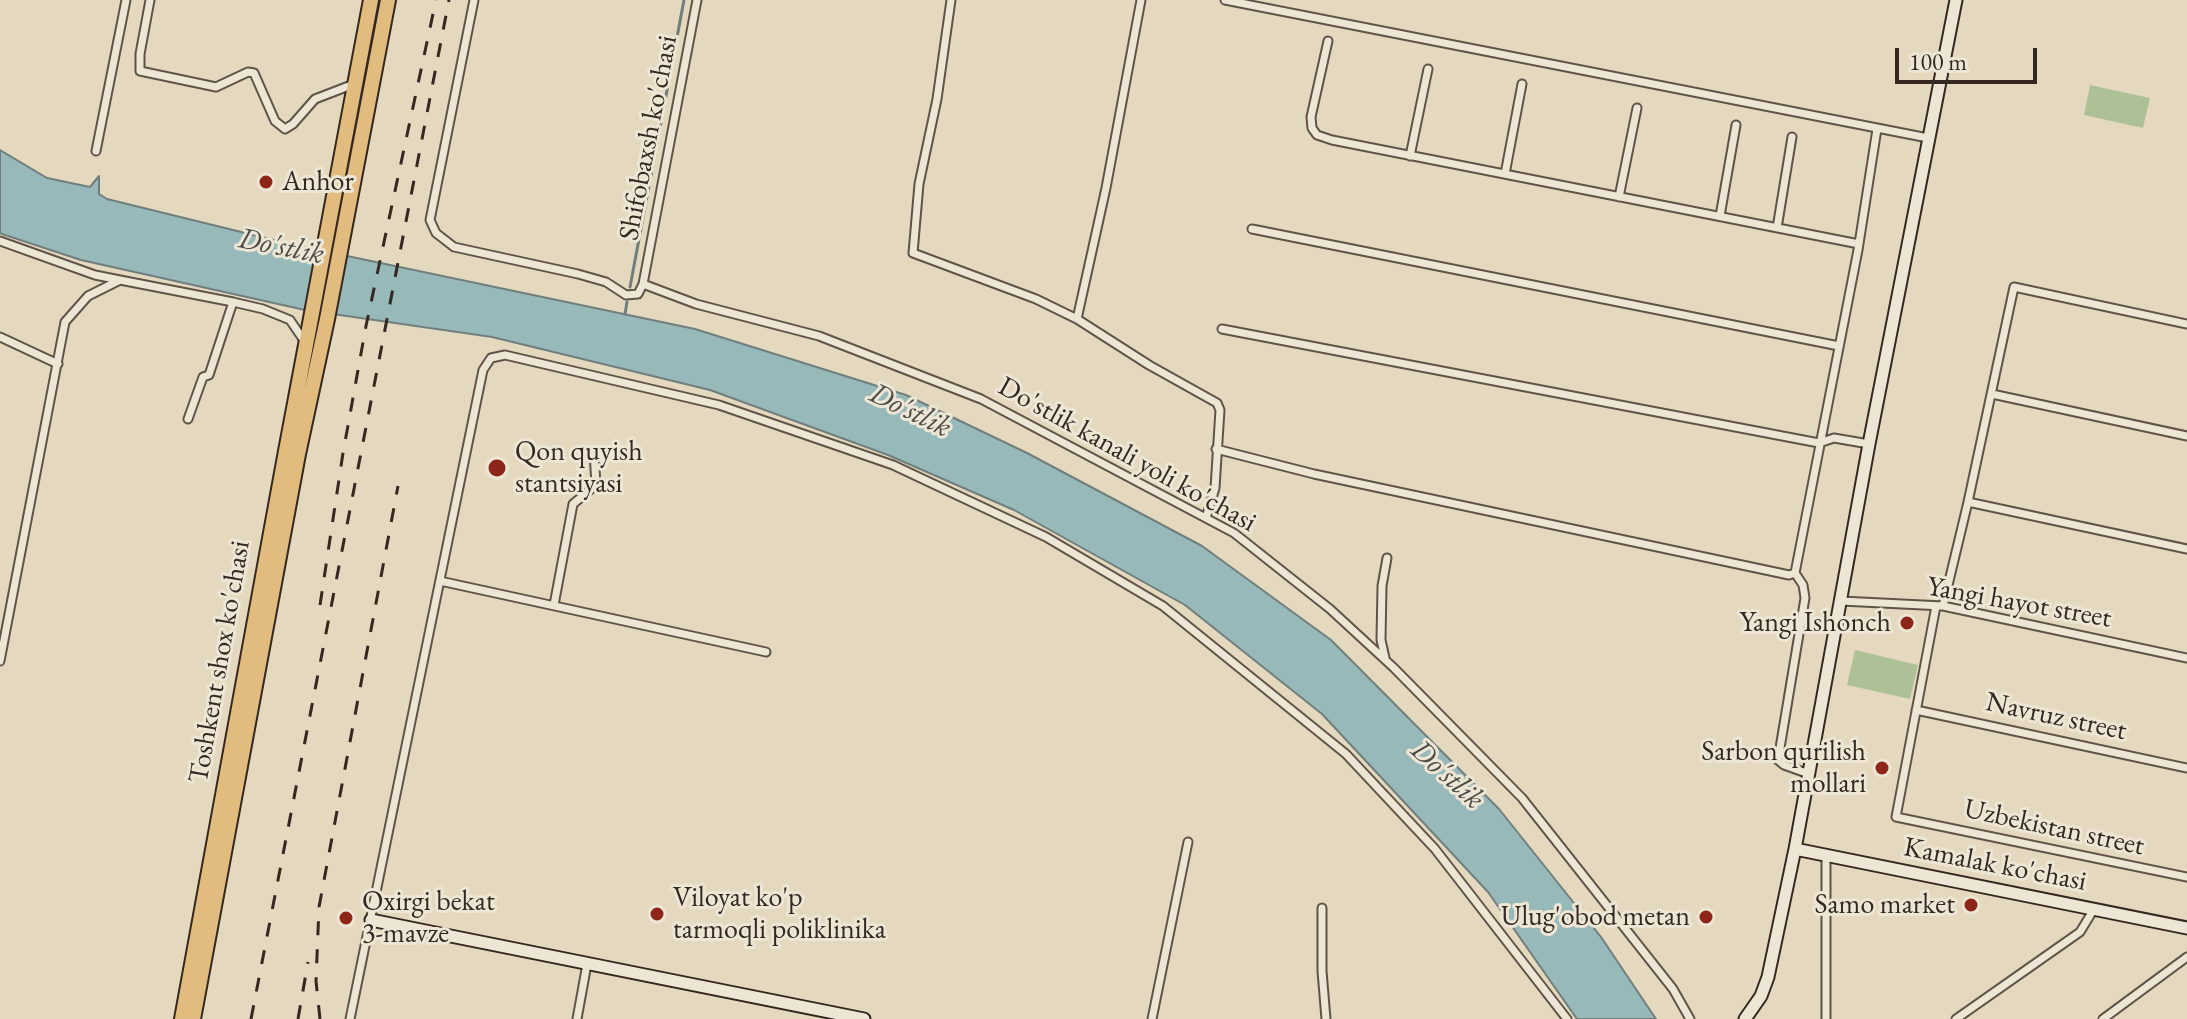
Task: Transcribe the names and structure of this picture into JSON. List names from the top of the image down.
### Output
{
  "streets": {
    "highway": ["Toshkent shox ko'chasi"],
    "main road": ["Kamalak ko'chasi"],
    "street": [
      "Shifobaxsh ko'chasi",
      "Do'stlik kanali yoli ko'chasi",
      "Yangi hayot street",
      "Navruz street",
      "Uzbekistan street"
    ]
  },
  "crossings": [
    ["Shifobaxsh ko'chasi", "Do'stlik kanali yoli ko'chasi"],
    ["Navruz street", "Uzbekistan street"]
  ],
  "water": ["Do'stlik"],
  "places": [
    "Anhor",
    "Qon quyish stantsiyasi",
    "Yangi Ishonch",
    "Sarbon qurilish mollari",
    "Samo market",
    "Viloyat ko'p tarmoqli poliklinika",
    "Ulug'obod metan",
    "Oxirgi bekat 3-mavze"
  ],
  "scale_bar": "100 m"
}
